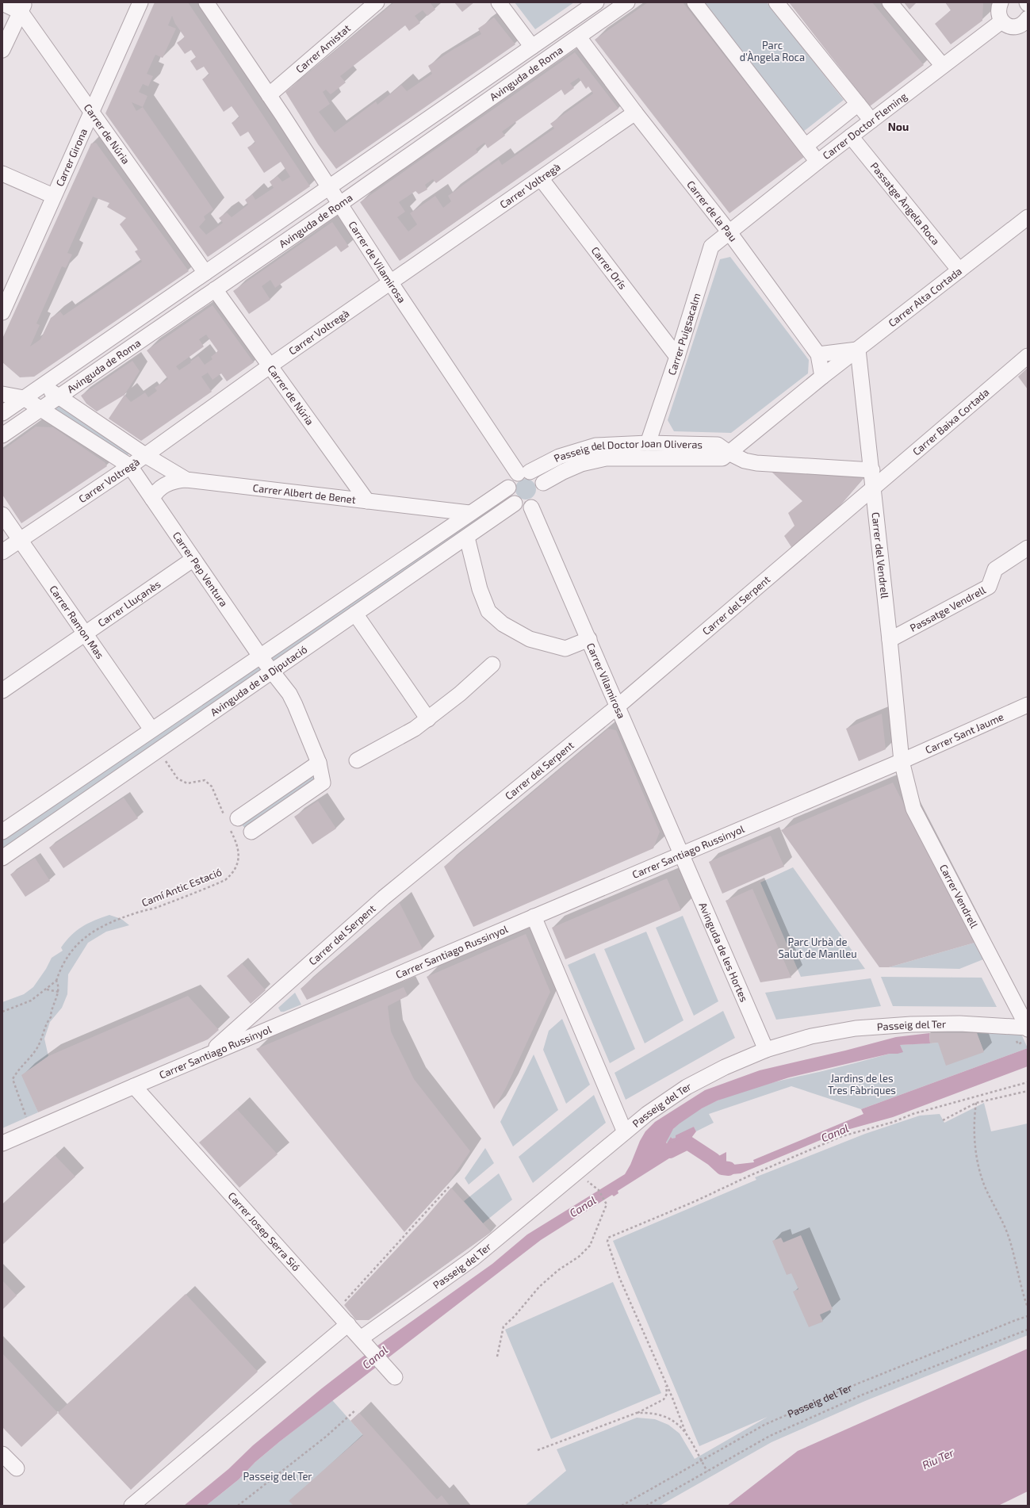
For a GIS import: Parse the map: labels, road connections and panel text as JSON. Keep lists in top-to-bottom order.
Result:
{
  "streets": {
    "street": [
      "Carrer Amistat",
      "Avinguda de Roma",
      "Carrer Doctor Fleming",
      "Carrer de Núria",
      "Carrer Girona",
      "Carrer Voltregà",
      "Passatge Àngela Roca",
      "Carrer de la Pau",
      "Carrer de Vilamirosa",
      "Carrer Orís",
      "Carrer Alta Cortada",
      "Carrer Puigsacalm",
      "Carrer Baixa Cortada",
      "Passeig del Doctor Joan Oliveras",
      "Carrer Albert de Benet",
      "Carrer del Vendrell",
      "Carrer Pep Ventura",
      "Carrer Lluçanès",
      "Carrer del Serpent",
      "Passatge Vendrell",
      "Carrer Ramon Mas",
      "Avinguda de la Diputació",
      "Carrer Vilamirosa",
      "Carrer Sant Jaume",
      "Carrer Santiago Russinyol",
      "Carrer Vendrell",
      "Avinguda de les Hortes",
      "Passeig del Ter",
      "Carrer Josep Serra Sió"
    ],
    "path": ["Camí Antic Estació"]
  },
  "crossings": [
    ["Carrer Amistat", "Carrer de Vilamirosa"],
    ["Avinguda de Roma", "Carrer de Núria"],
    ["Avinguda de Roma", "Carrer de la Pau"],
    ["Avinguda de Roma", "Carrer de Vilamirosa"],
    ["Avinguda de Roma", "Carrer Albert de Benet"],
    ["Carrer Doctor Fleming", "Passatge Àngela Roca"],
    ["Carrer Doctor Fleming", "Carrer de la Pau"],
    ["Carrer Doctor Fleming", "Carrer Puigsacalm"],
    ["Carrer de Núria", "Carrer Girona"],
    ["Carrer de Núria", "Carrer Voltregà"],
    ["Carrer de Núria", "Carrer Albert de Benet"],
    ["Carrer Voltregà", "Carrer de la Pau"],
    ["Carrer Voltregà", "Carrer de Vilamirosa"],
    ["Carrer Voltregà", "Carrer Orís"],
    ["Carrer Voltregà", "Carrer Albert de Benet"],
    ["Carrer Voltregà", "Carrer Pep Ventura"],
    ["Carrer Voltregà", "Carrer Ramon Mas"],
    ["Passatge Àngela Roca", "Carrer Alta Cortada"],
    ["Carrer de la Pau", "Carrer Puigsacalm"],
    ["Carrer de Vilamirosa", "Passeig del Doctor Joan Oliveras"],
    ["Carrer de Vilamirosa", "Avinguda de la Diputació"],
    ["Carrer de Vilamirosa", "Carrer Vilamirosa"],
    ["Carrer Orís", "Carrer Puigsacalm"],
    ["Carrer Alta Cortada", "Passeig del Doctor Joan Oliveras"],
    ["Carrer Alta Cortada", "Carrer del Vendrell"],
    ["Carrer Puigsacalm", "Passeig del Doctor Joan Oliveras"],
    ["Carrer Baixa Cortada", "Carrer del Vendrell"],
    ["Carrer Baixa Cortada", "Carrer del Serpent"],
    ["Passeig del Doctor Joan Oliveras", "Carrer del Vendrell"],
    ["Passeig del Doctor Joan Oliveras", "Avinguda de la Diputació"],
    ["Passeig del Doctor Joan Oliveras", "Carrer Vilamirosa"],
    ["Carrer Albert de Benet", "Avinguda de la Diputació"],
    ["Carrer del Vendrell", "Carrer del Serpent"],
    ["Carrer del Vendrell", "Passatge Vendrell"],
    ["Carrer del Vendrell", "Carrer Sant Jaume"],
    ["Carrer del Vendrell", "Carrer Santiago Russinyol"],
    ["Carrer del Vendrell", "Carrer Vendrell"],
    ["Carrer Pep Ventura", "Carrer Lluçanès"],
    ["Carrer Pep Ventura", "Avinguda de la Diputació"],
    ["Carrer Lluçanès", "Carrer Ramon Mas"],
    ["Carrer del Serpent", "Carrer Vilamirosa"],
    ["Carrer del Serpent", "Carrer Santiago Russinyol"],
    ["Carrer Ramon Mas", "Avinguda de la Diputació"],
    ["Avinguda de la Diputació", "Carrer Vilamirosa"],
    ["Avinguda de la Diputació", "Camí Antic Estació"],
    ["Carrer Vilamirosa", "Carrer Santiago Russinyol"],
    ["Carrer Vilamirosa", "Avinguda de les Hortes"],
    ["Carrer Sant Jaume", "Carrer Santiago Russinyol"],
    ["Carrer Sant Jaume", "Carrer Vendrell"],
    ["Carrer Santiago Russinyol", "Carrer Vendrell"],
    ["Carrer Santiago Russinyol", "Avinguda de les Hortes"],
    ["Carrer Santiago Russinyol", "Carrer Josep Serra Sió"],
    ["Carrer Vendrell", "Passeig del Ter"],
    ["Avinguda de les Hortes", "Passeig del Ter"],
    ["Passeig del Ter", "Carrer Josep Serra Sió"]
  ],
  "districts": ["Nou"],
  "water": ["Canal", "Riu Ter"],
  "parks": [
    "Parc d'Àngela Roca",
    "Parc Urbà de Salut de Manlleu",
    "Jardins de les Tres Fàbriques",
    "Passeig del Ter"
  ]
}
